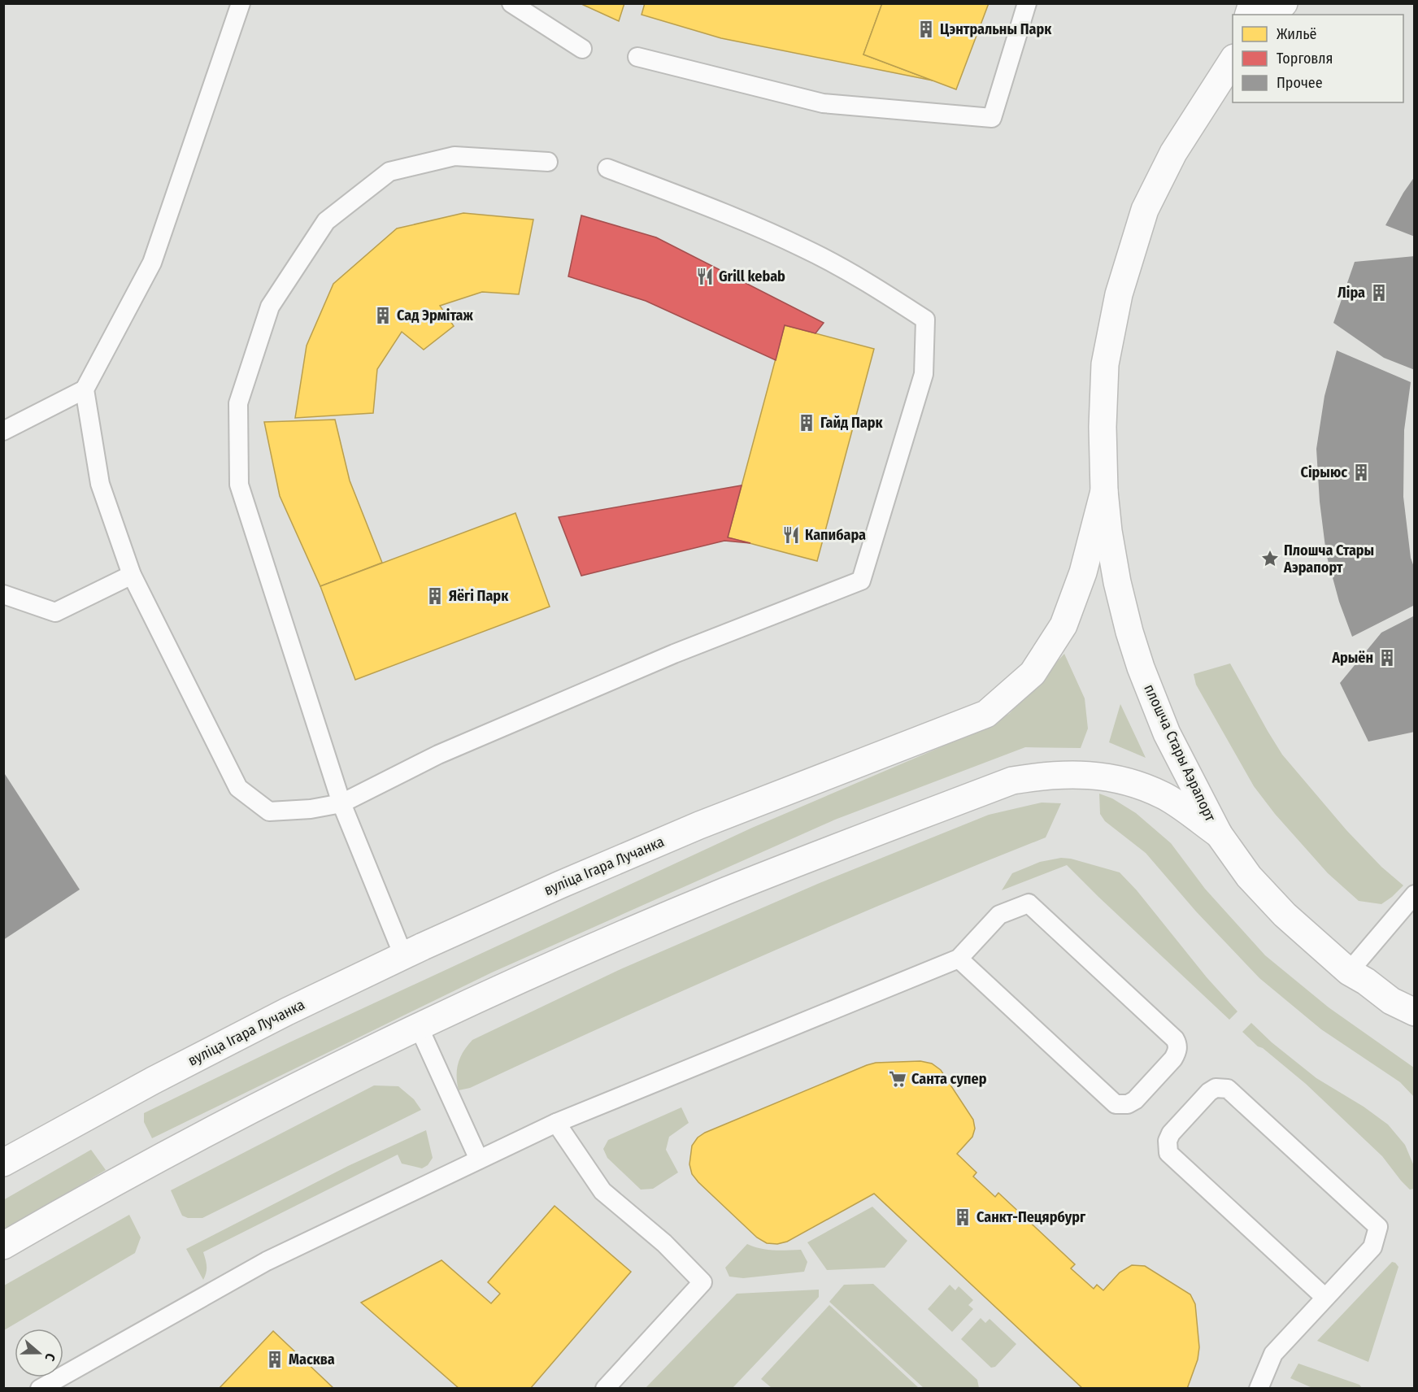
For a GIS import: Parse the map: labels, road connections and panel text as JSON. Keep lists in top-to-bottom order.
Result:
{
  "streets": {
    "street": ["плошча Стары Аэрапорт", "вуліца Ігара Лучанка"]
  },
  "crossings": [
    ["плошча Стары Аэрапорт", "вуліца Ігара Лучанка"]
  ],
  "places": {
    "building": [
      "Цэнтральны Парк",
      "Ліра",
      "Сад Эрмітаж",
      "Гайд Парк",
      "Сірыюс",
      "Яёгі Парк",
      "Арыён",
      "Санкт-Пецярбург",
      "Масква"
    ],
    "restaurant": ["Grill kebab", "Капибара"],
    "place": ["Плошча Стары Аэрапорт"],
    "supermarket": ["Санта супер"]
  },
  "legend": ["Жильё", "Торговля", "Прочее"],
  "north": "right"
}
